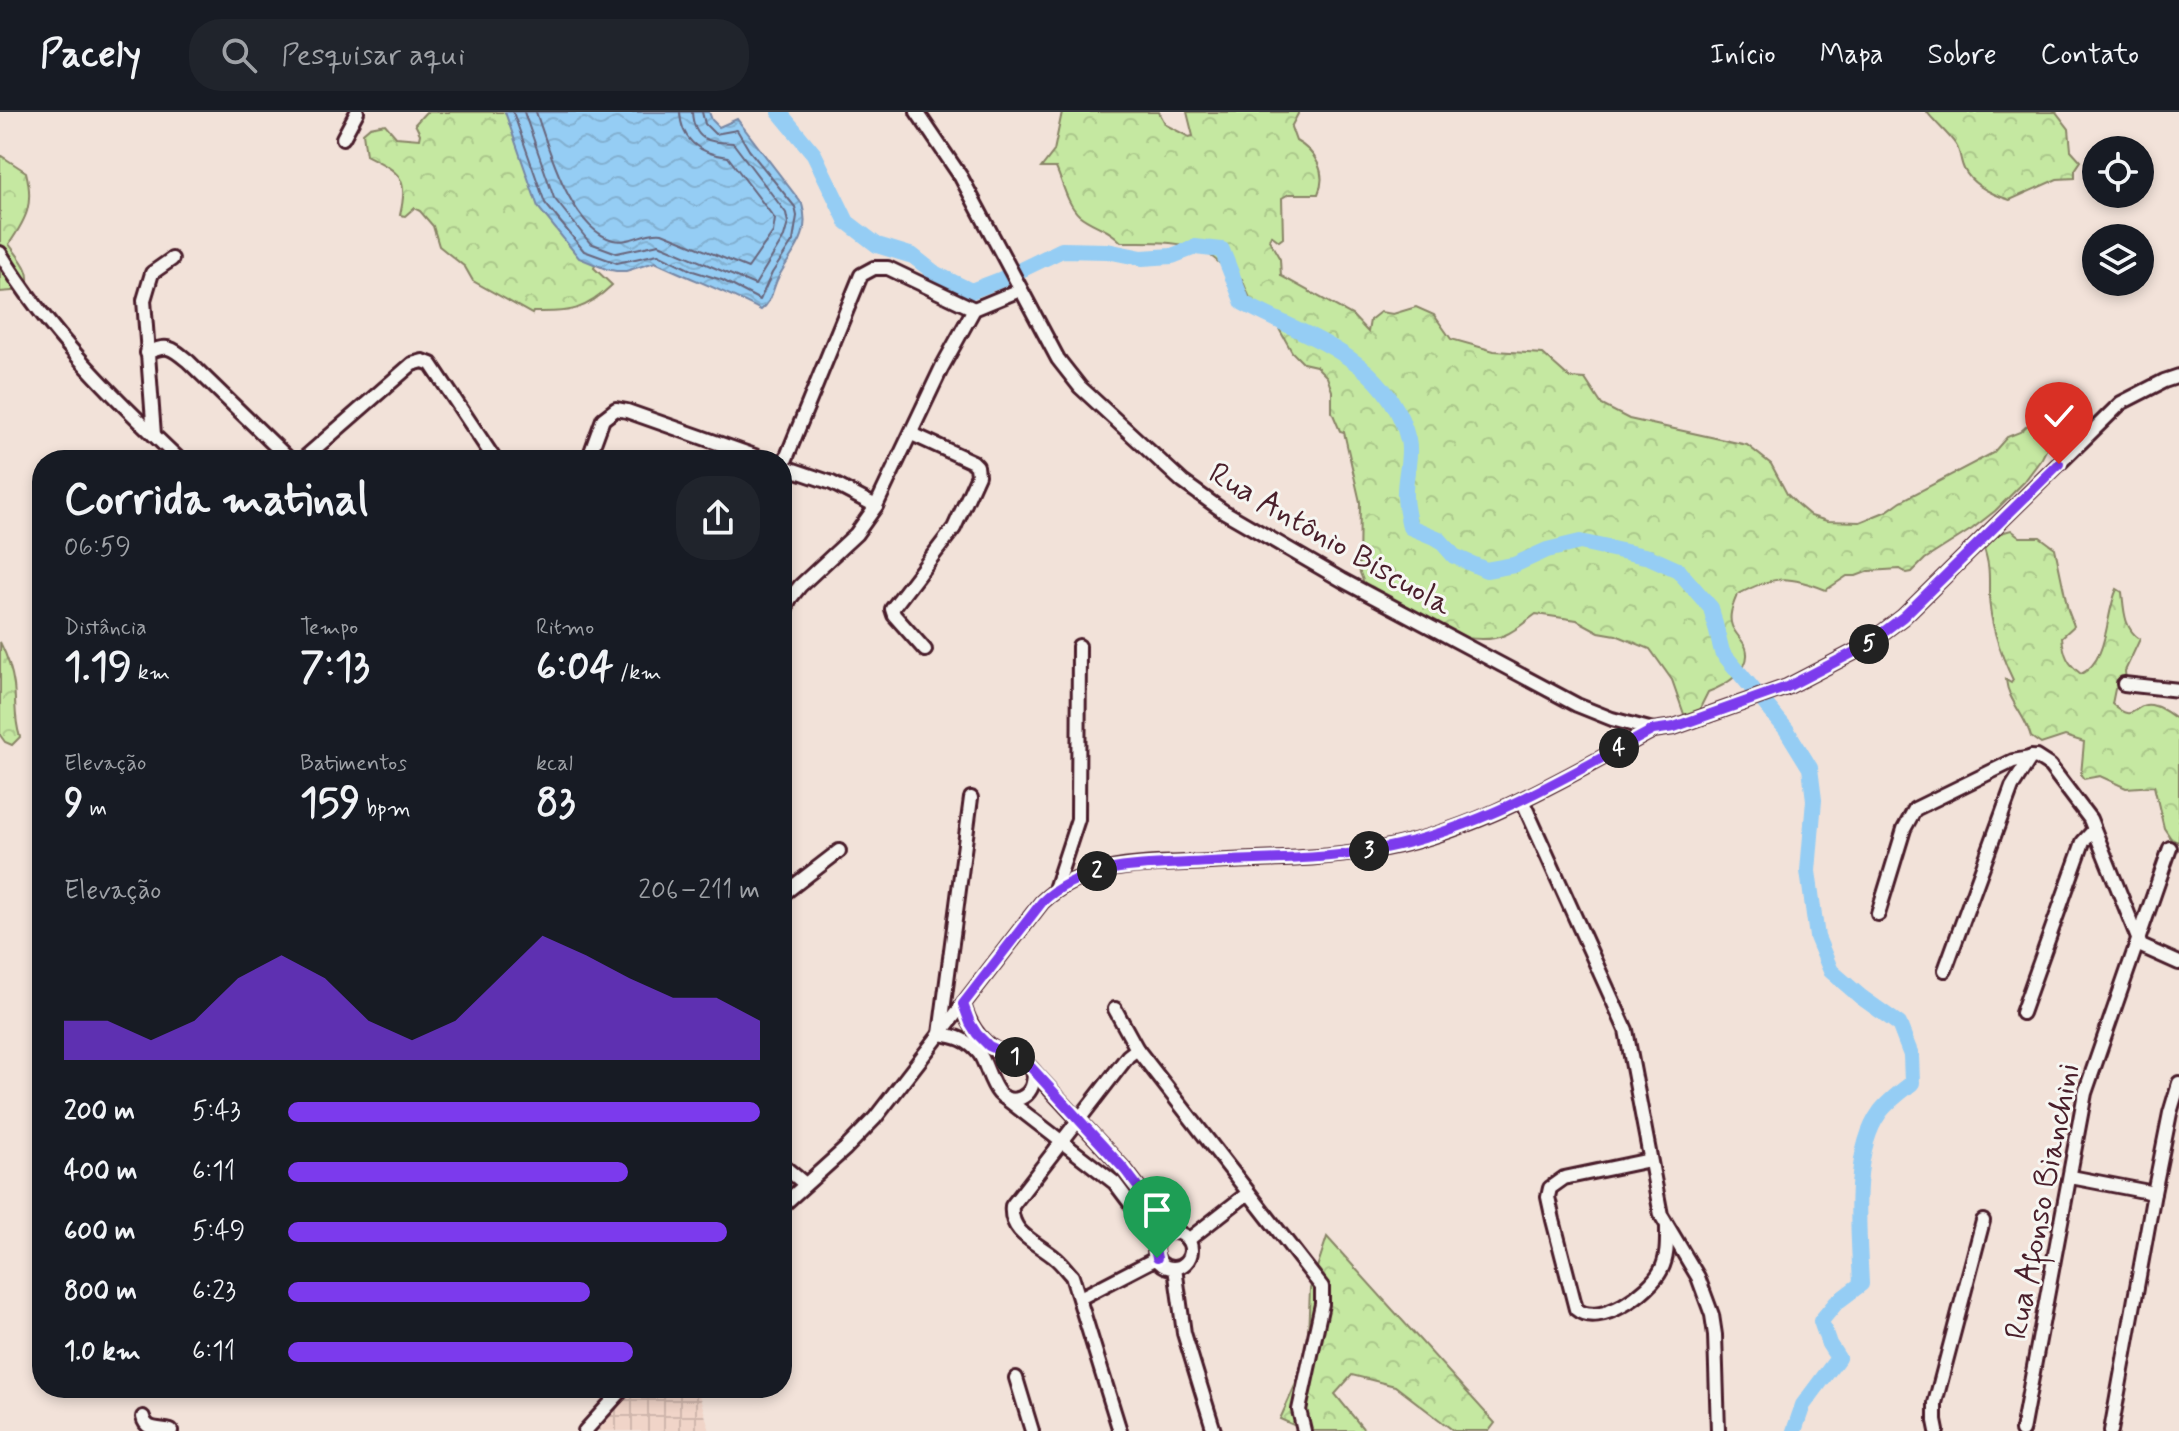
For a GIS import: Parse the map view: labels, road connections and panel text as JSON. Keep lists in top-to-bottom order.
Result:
{
  "streets": {
    "street": ["Rua Antônio Biscuola", "Rua Afonso Bianchini"]
  },
  "page": {
    "header": "Pacely",
    "search": "Pesquisar aqui",
    "nav": [
      "Início",
      "Mapa",
      "Sobre",
      "Contato"
    ],
    "heading": ["Corrida matinal", "06:59"],
    "stats": [
      ["Distância", "1.19 km"],
      ["Tempo", "7:13"],
      ["Ritmo", "6:04 /km"],
      ["Elevação", "9 m"],
      ["Batimentos", "159 bpm"],
      ["kcal", "83"]
    ],
    "pins": [
      "5",
      "4",
      "3",
      "2",
      "1"
    ],
    "chart": ["Elevação", "206–211 m"],
    "list": [
      {
        "name": "200 m",
        "note": "5:43"
      },
      {
        "name": "400 m",
        "note": "6:11"
      },
      {
        "name": "600 m",
        "note": "5:49"
      },
      {
        "name": "800 m",
        "note": "6:23"
      },
      {
        "name": "1.0 km",
        "note": "6:11"
      }
    ]
  }
}
